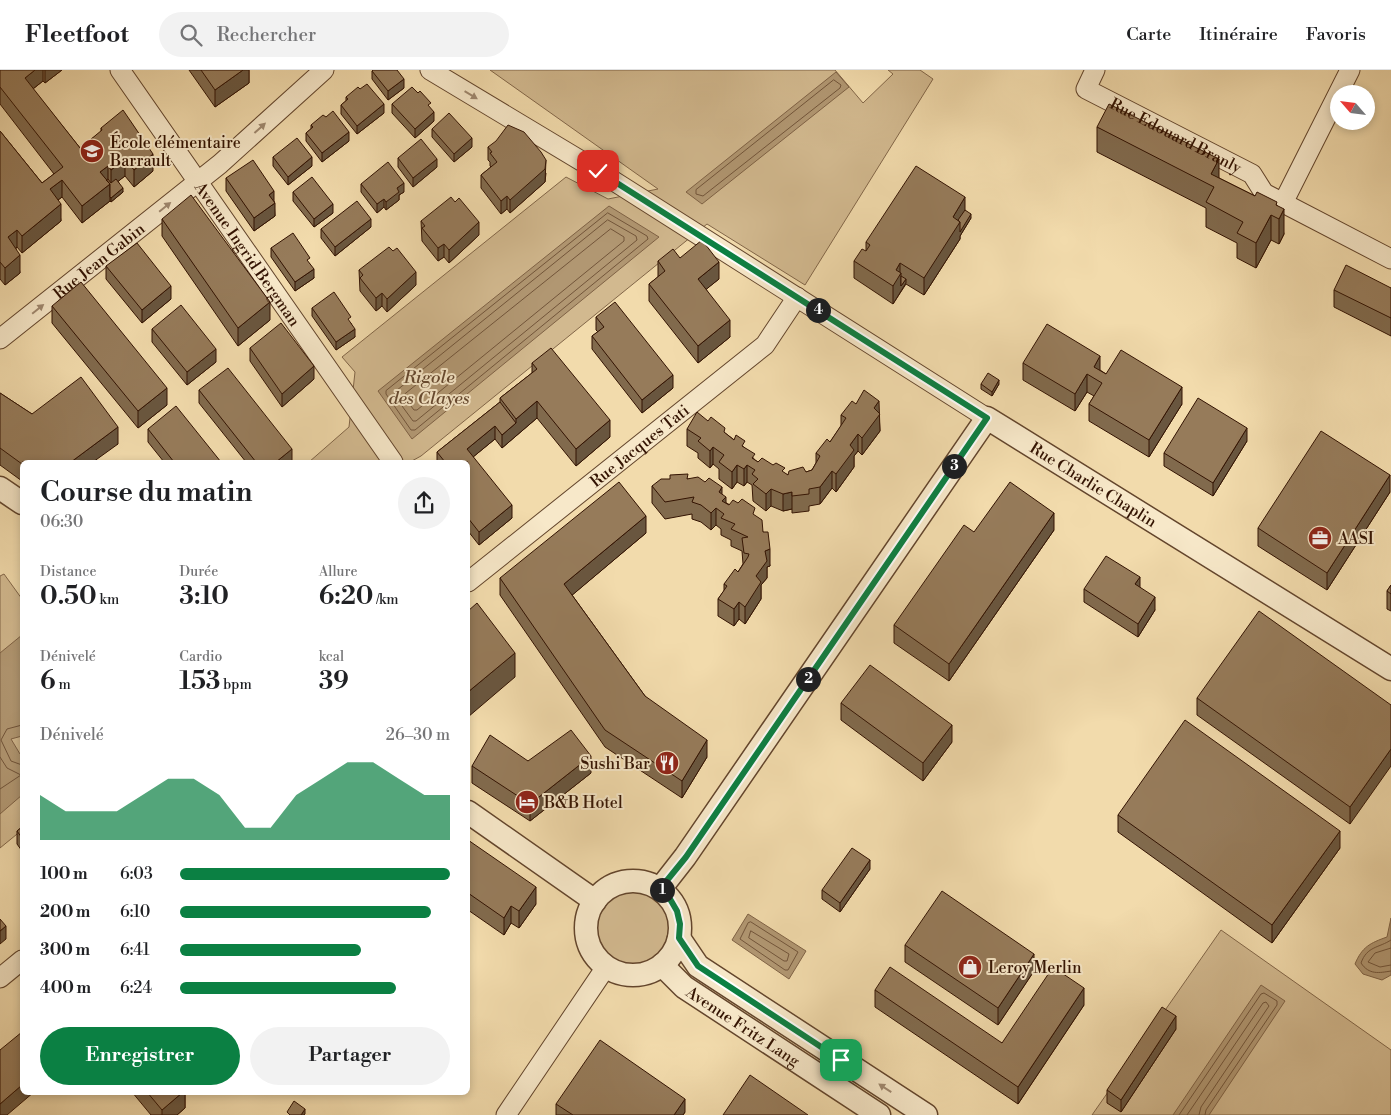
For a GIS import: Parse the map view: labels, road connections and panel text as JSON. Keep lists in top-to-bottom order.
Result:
{
  "streets": {
    "street": [
      "Rue Edouard Branly",
      "Avenue Ingrid Bergman",
      "Rue Jean Gabin",
      "Rue Jacques Tati",
      "Rue Charlie Chaplin",
      "Avenue Fritz Lang"
    ]
  },
  "crossings": [
    ["Avenue Ingrid Bergman", "Rue Jean Gabin"],
    ["Rue Jacques Tati", "Rue Charlie Chaplin"]
  ],
  "one_way": ["Rue Jean Gabin", "Rue Charlie Chaplin"],
  "water": ["Rigole des Clayes"],
  "places": {
    "school or university": ["École élémentaire Barrault"],
    "office": ["AASI"],
    "restaurant": ["Sushi Bar"],
    "hotel": ["B&B Hotel"],
    "shop": ["Leroy Merlin"]
  },
  "north": "top left",
  "page": {
    "header": "Fleetfoot",
    "search": "Rechercher",
    "nav": ["Carte", "Itinéraire", "Favoris"],
    "pins": [
      "4",
      "3",
      "2",
      "1"
    ],
    "heading": ["Course du matin", "06:30"],
    "stats": [
      ["Distance", "0.50 km"],
      ["Durée", "3:10"],
      ["Allure", "6:20 /km"],
      ["Dénivelé", "6 m"],
      ["Cardio", "153 bpm"],
      ["kcal", "39"]
    ],
    "chart": ["Dénivelé", "26–30 m"],
    "list": [
      {
        "name": "100 m",
        "note": "6:03"
      },
      {
        "name": "200 m",
        "note": "6:10"
      },
      {
        "name": "300 m",
        "note": "6:41"
      },
      {
        "name": "400 m",
        "note": "6:24"
      }
    ],
    "buttons": ["Enregistrer", "Partager"]
  }
}
